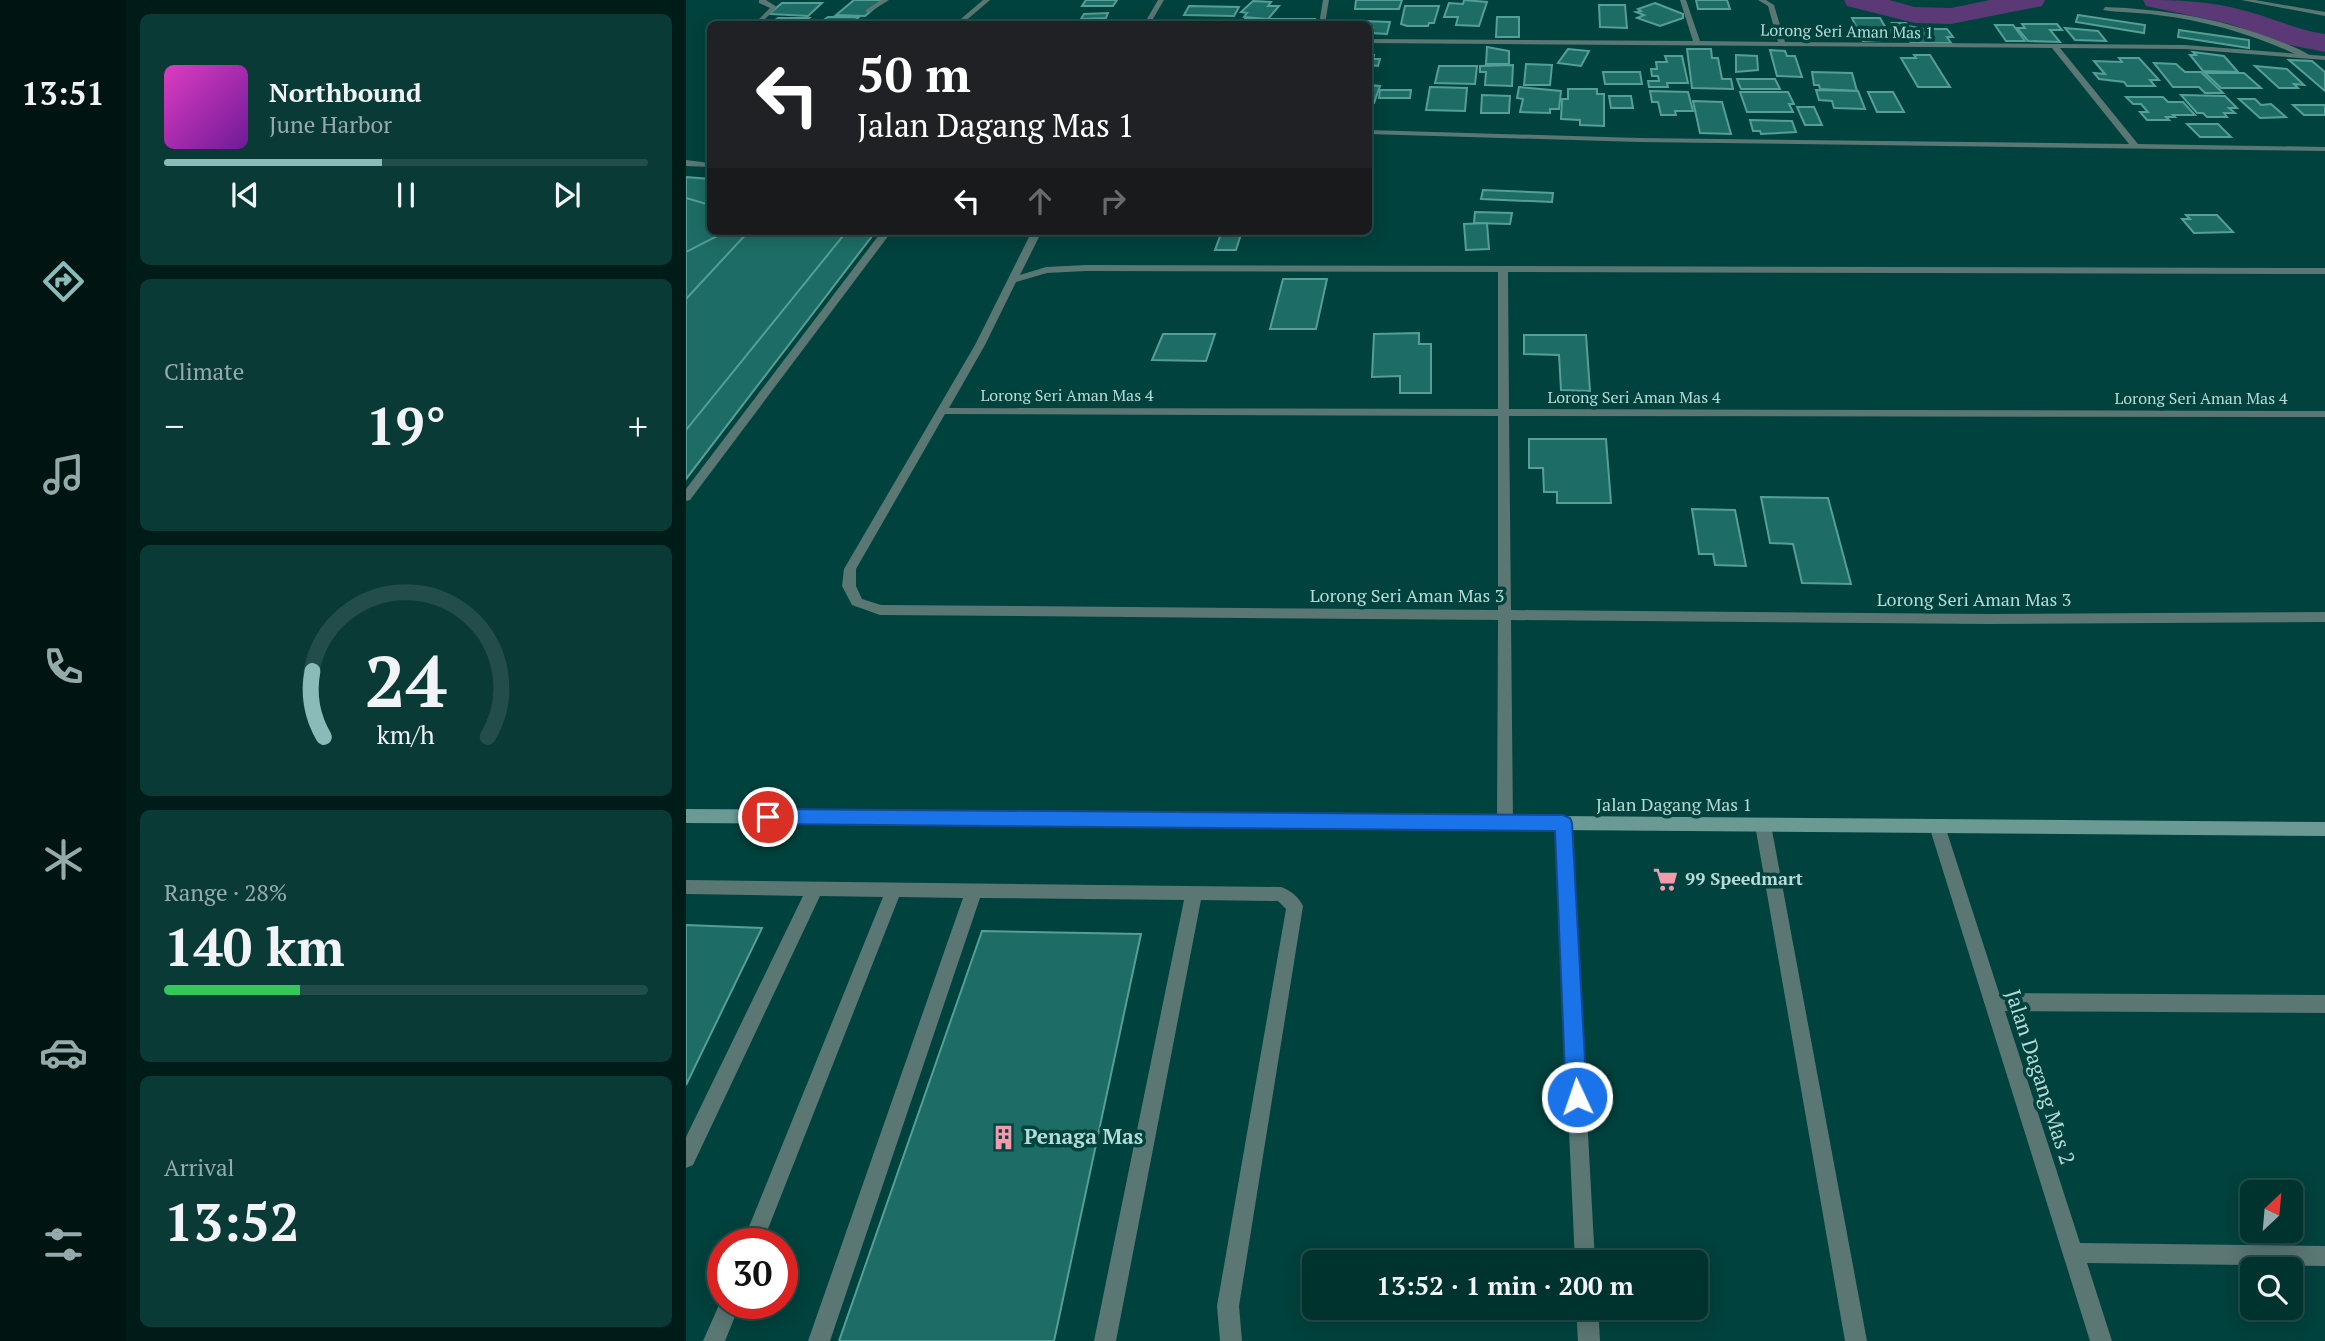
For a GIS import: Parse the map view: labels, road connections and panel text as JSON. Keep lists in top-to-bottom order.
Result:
{
  "streets": {
    "street": [
      "Lorong Seri Aman Mas 1",
      "Lorong Seri Aman Mas 4",
      "Lorong Seri Aman Mas 3",
      "Jalan Dagang Mas 1",
      "Jalan Dagang Mas 2"
    ]
  },
  "crossings": [
    ["Lorong Seri Aman Mas 4", "Lorong Seri Aman Mas 3"],
    ["Jalan Dagang Mas 1", "Jalan Dagang Mas 2"]
  ],
  "places": {
    "supermarket": ["99 Speedmart"],
    "building": ["Penaga Mas"]
  },
  "north": "top right",
  "page": {
    "tabs": "13:51",
    "turn": ["50 m", "Jalan Dagang Mas 1"],
    "song": ["Northbound", "June Harbor"],
    "tile": [
      "Climate",
      ["Range · 28%", "140 km"],
      ["Arrival", "13:52"]
    ],
    "heat": ["−", "19°", "+"],
    "limit": "30",
    "trip": "13:52 · 1 min · 200 m",
    "gauge": ["24", "km/h"]
  }
}
